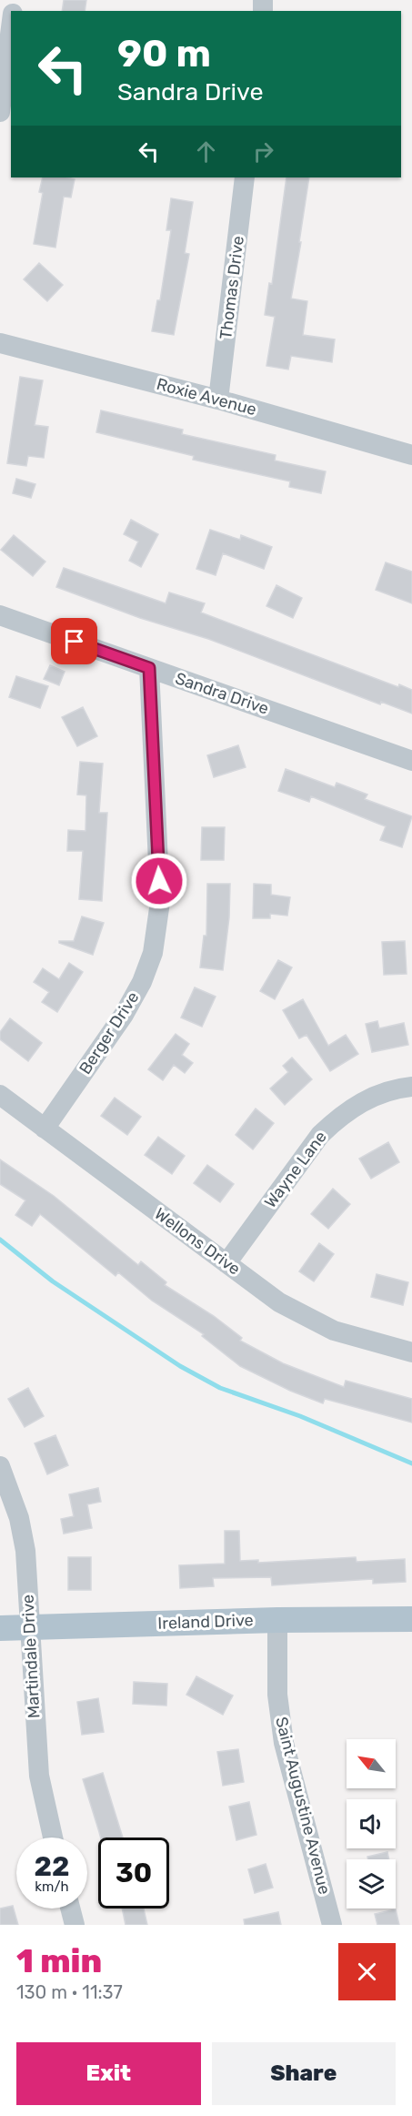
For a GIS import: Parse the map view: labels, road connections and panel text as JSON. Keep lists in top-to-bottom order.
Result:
{
  "streets": {
    "main road": ["Ireland Drive"],
    "street": [
      "Thomas Drive",
      "Roxie Avenue",
      "Sandra Drive",
      "Berger Drive",
      "Wayne Lane",
      "Wellons Drive",
      "Martindale Drive",
      "Saint Augustine Avenue"
    ]
  },
  "crossings": [
    ["Thomas Drive", "Roxie Avenue"],
    ["Sandra Drive", "Berger Drive"],
    ["Berger Drive", "Wellons Drive"],
    ["Wayne Lane", "Wellons Drive"],
    ["Ireland Drive", "Martindale Drive"],
    ["Ireland Drive", "Saint Augustine Avenue"]
  ],
  "north": "top left",
  "page": {
    "turn": ["90 m", "Sandra Drive"],
    "speed": "22 km/h",
    "limit": "30",
    "heading": ["1 min", "130 m · 11:37"],
    "buttons": ["Exit", "Share"]
  }
}
